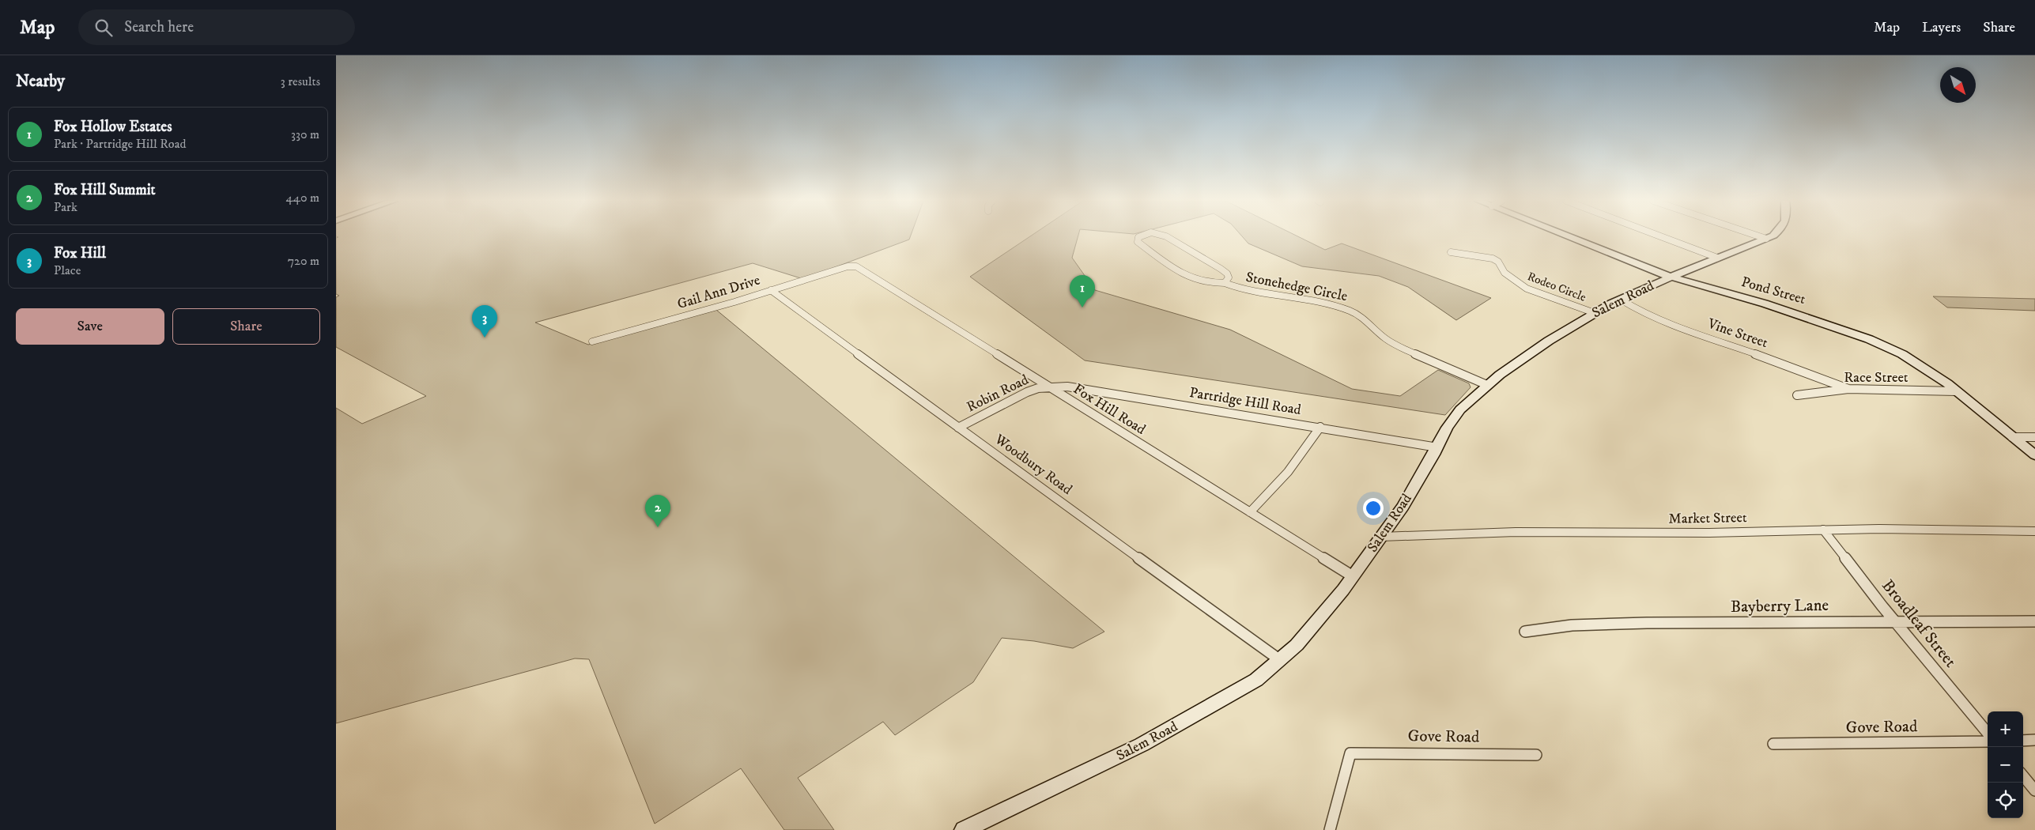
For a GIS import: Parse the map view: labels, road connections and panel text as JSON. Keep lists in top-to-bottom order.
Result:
{
  "streets": {
    "main road": ["Pond Street", "Salem Road"],
    "street": [
      "Stonehedge Circle",
      "Rodeo Circle",
      "Gail Ann Drive",
      "Vine Street",
      "Race Street",
      "Robin Road",
      "Partridge Hill Road",
      "Fox Hill Road",
      "Woodbury Road",
      "Market Street",
      "Bayberry Lane",
      "Broadleaf Street",
      "Gove Road"
    ]
  },
  "crossings": [
    ["Stonehedge Circle", "Salem Road"],
    ["Rodeo Circle", "Salem Road"],
    ["Pond Street", "Salem Road"],
    ["Pond Street", "Race Street"],
    ["Gail Ann Drive", "Fox Hill Road"],
    ["Gail Ann Drive", "Woodbury Road"],
    ["Salem Road", "Vine Street"],
    ["Salem Road", "Partridge Hill Road"],
    ["Salem Road", "Fox Hill Road"],
    ["Salem Road", "Woodbury Road"],
    ["Salem Road", "Market Street"],
    ["Vine Street", "Race Street"],
    ["Robin Road", "Partridge Hill Road"],
    ["Robin Road", "Fox Hill Road"],
    ["Robin Road", "Woodbury Road"],
    ["Partridge Hill Road", "Fox Hill Road"],
    ["Market Street", "Broadleaf Street"],
    ["Bayberry Lane", "Broadleaf Street"]
  ],
  "north": "bottom right",
  "page": {
    "header": "Map",
    "search": "Search here",
    "nav": ["Map", "Layers", "Share"],
    "heading": ["Nearby", "3 results"],
    "list": [
      {
        "mark": "1",
        "name": "Fox Hollow Estates",
        "note": "Park · Partridge Hill Road",
        "value": "330 m"
      },
      {
        "mark": "2",
        "name": "Fox Hill Summit",
        "note": "Park",
        "value": "440 m"
      },
      {
        "mark": "3",
        "name": "Fox Hill",
        "note": "Place",
        "value": "720 m"
      }
    ],
    "pins": ["1", "3", "2"],
    "buttons": ["Save", "Share"],
    "map_buttons": ["+", "−"]
  }
}
